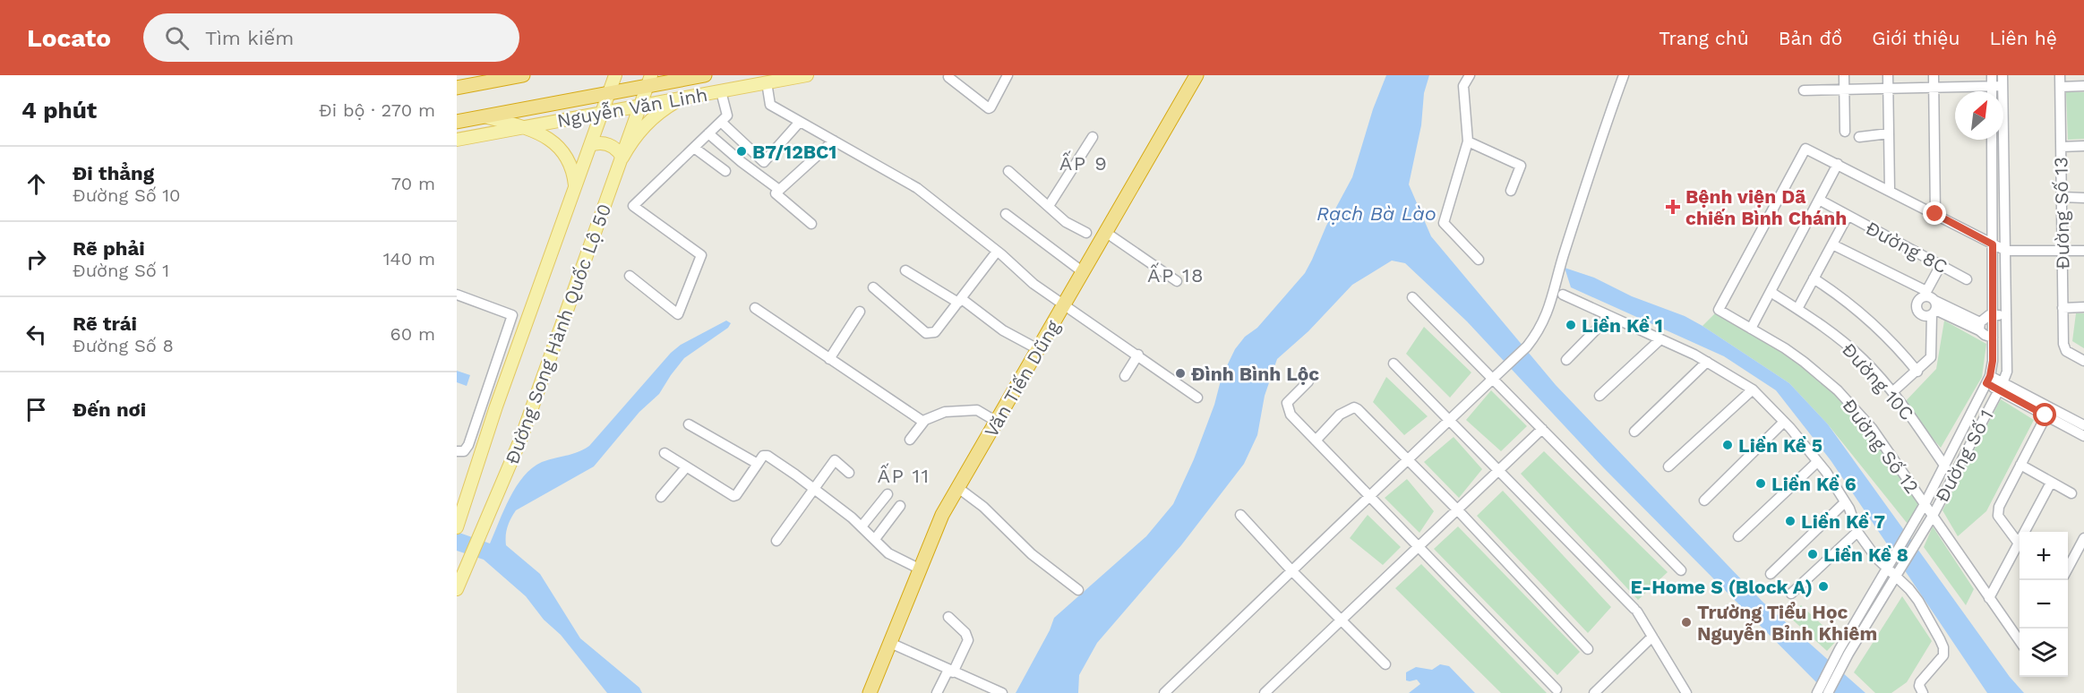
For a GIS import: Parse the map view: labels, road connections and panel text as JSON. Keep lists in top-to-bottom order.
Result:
{
  "streets": {
    "highway": ["Nguyễn Văn Linh", "Văn Tiến Dũng"],
    "main road": ["Đường Song Hành Quốc Lộ 50"],
    "street": [
      "Đường Số 13",
      "Đường 8C",
      "Đường 10C",
      "Đường Số 12",
      "Đường Số 1"
    ]
  },
  "crossings": [
    ["Nguyễn Văn Linh", "Đường Song Hành Quốc Lộ 50"],
    ["Đường 10C", "Đường Số 1"],
    ["Đường Số 12", "Đường Số 1"]
  ],
  "districts": ["ẤP 9", "ẤP 18", "ẤP 11"],
  "water": ["Rạch Bà Lào"],
  "places": {
    "other": [
      "B7/12BC1",
      "Liền Kề 1",
      "Đình Bình Lộc",
      "Liền Kề 5",
      "Liền Kề 6",
      "Liền Kề 7",
      "Liền Kề 8",
      "E-Home S (Block A)",
      "Trường Tiểu Học Nguyễn Bỉnh Khiêm"
    ],
    "health": ["Bệnh viện Dã chiến Bình Chánh"]
  },
  "north": "top right",
  "page": {
    "header": "Locato",
    "search": "Tìm kiếm",
    "nav": [
      "Trang chủ",
      "Bản đồ",
      "Giới thiệu",
      "Liên hệ"
    ],
    "heading": ["4 phút", "Đi bộ · 270 m"],
    "list": [
      ["Đi thẳng", "Đường Số 10", "70 m"],
      ["Rẽ phải", "Đường Số 1", "140 m"],
      ["Rẽ trái", "Đường Số 8", "60 m"],
      "Đến nơi"
    ],
    "map_buttons": ["+", "−"]
  }
}
